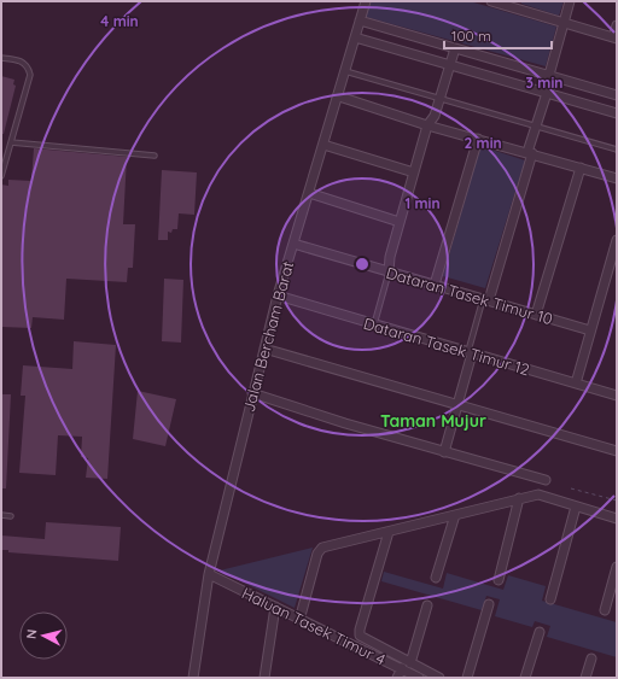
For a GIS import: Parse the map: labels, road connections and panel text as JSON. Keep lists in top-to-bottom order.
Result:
{
  "streets": {
    "street": [
      "Dataran Tasek Timur 10",
      "Jalan Bercham Barat",
      "Dataran Tasek Timur 12",
      "Haluan Tasek Timur 4"
    ]
  },
  "crossings": [
    ["Dataran Tasek Timur 10", "Jalan Bercham Barat"],
    ["Jalan Bercham Barat", "Dataran Tasek Timur 12"],
    ["Jalan Bercham Barat", "Haluan Tasek Timur 4"]
  ],
  "districts": ["Taman Mujur"],
  "scale_bar": "100 m",
  "north": "left",
  "rings": [
    "4 min",
    "3 min",
    "2 min",
    "1 min"
  ]
}
